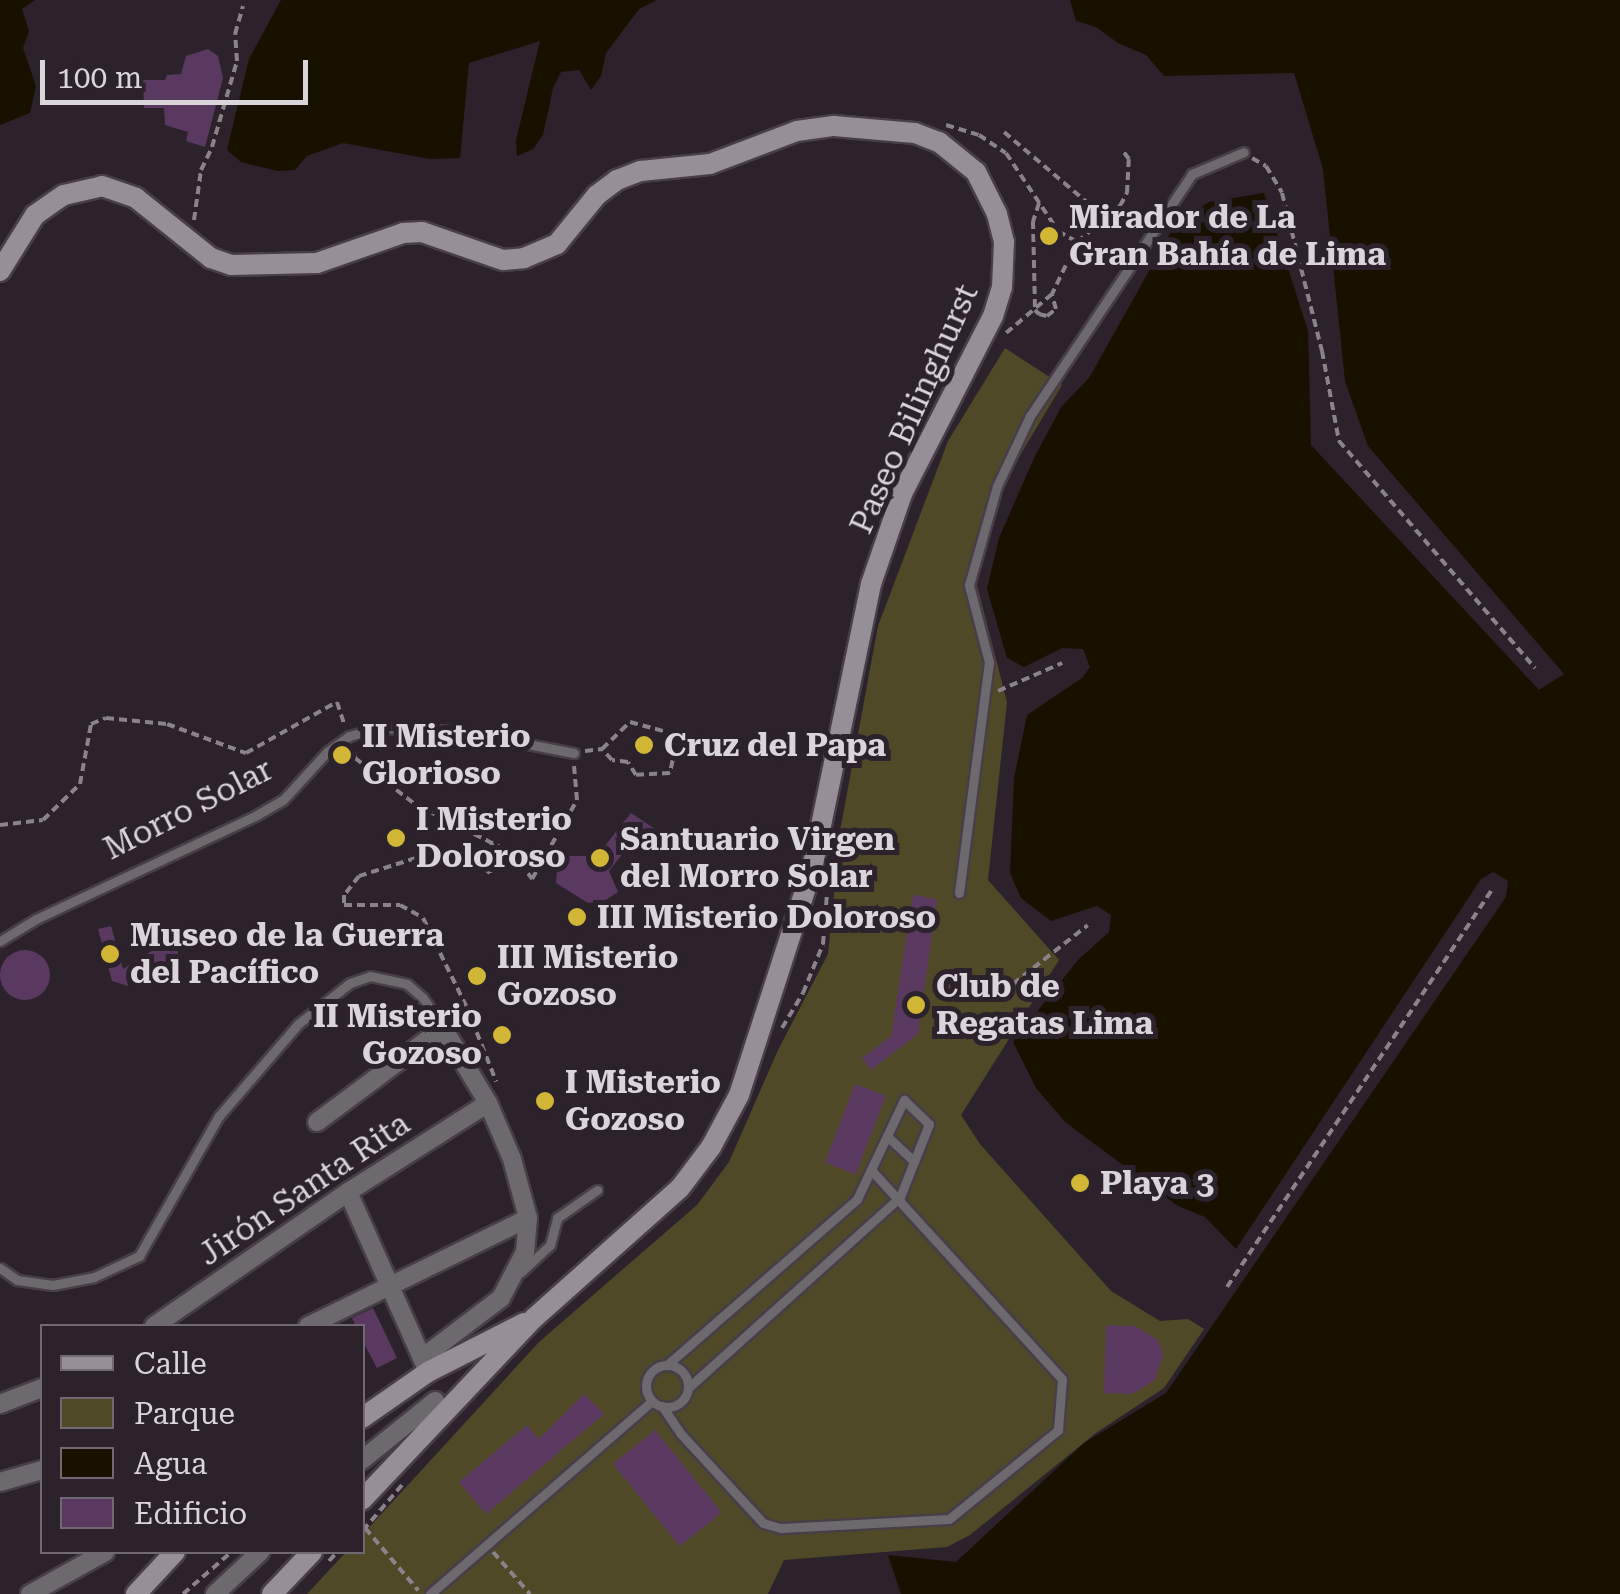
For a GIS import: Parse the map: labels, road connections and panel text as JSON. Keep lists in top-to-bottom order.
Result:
{
  "streets": {
    "main road": ["Paseo Bilinghurst"],
    "street": ["Jirón Santa Rita"],
    "lane": ["Morro Solar"]
  },
  "places": [
    "Mirador de La Gran Bahía de Lima",
    "Cruz del Papa",
    "II Misterio Glorioso",
    "I Misterio Doloroso",
    "Santuario Virgen del Morro Solar",
    "III Misterio Doloroso",
    "Museo de la Guerra del Pacífico",
    "III Misterio Gozoso",
    "Club de Regatas Lima",
    "II Misterio Gozoso",
    "I Misterio Gozoso",
    "Playa 3"
  ],
  "legend": [
    "Calle",
    "Parque",
    "Agua",
    "Edificio"
  ],
  "scale_bar": "100 m"
}
